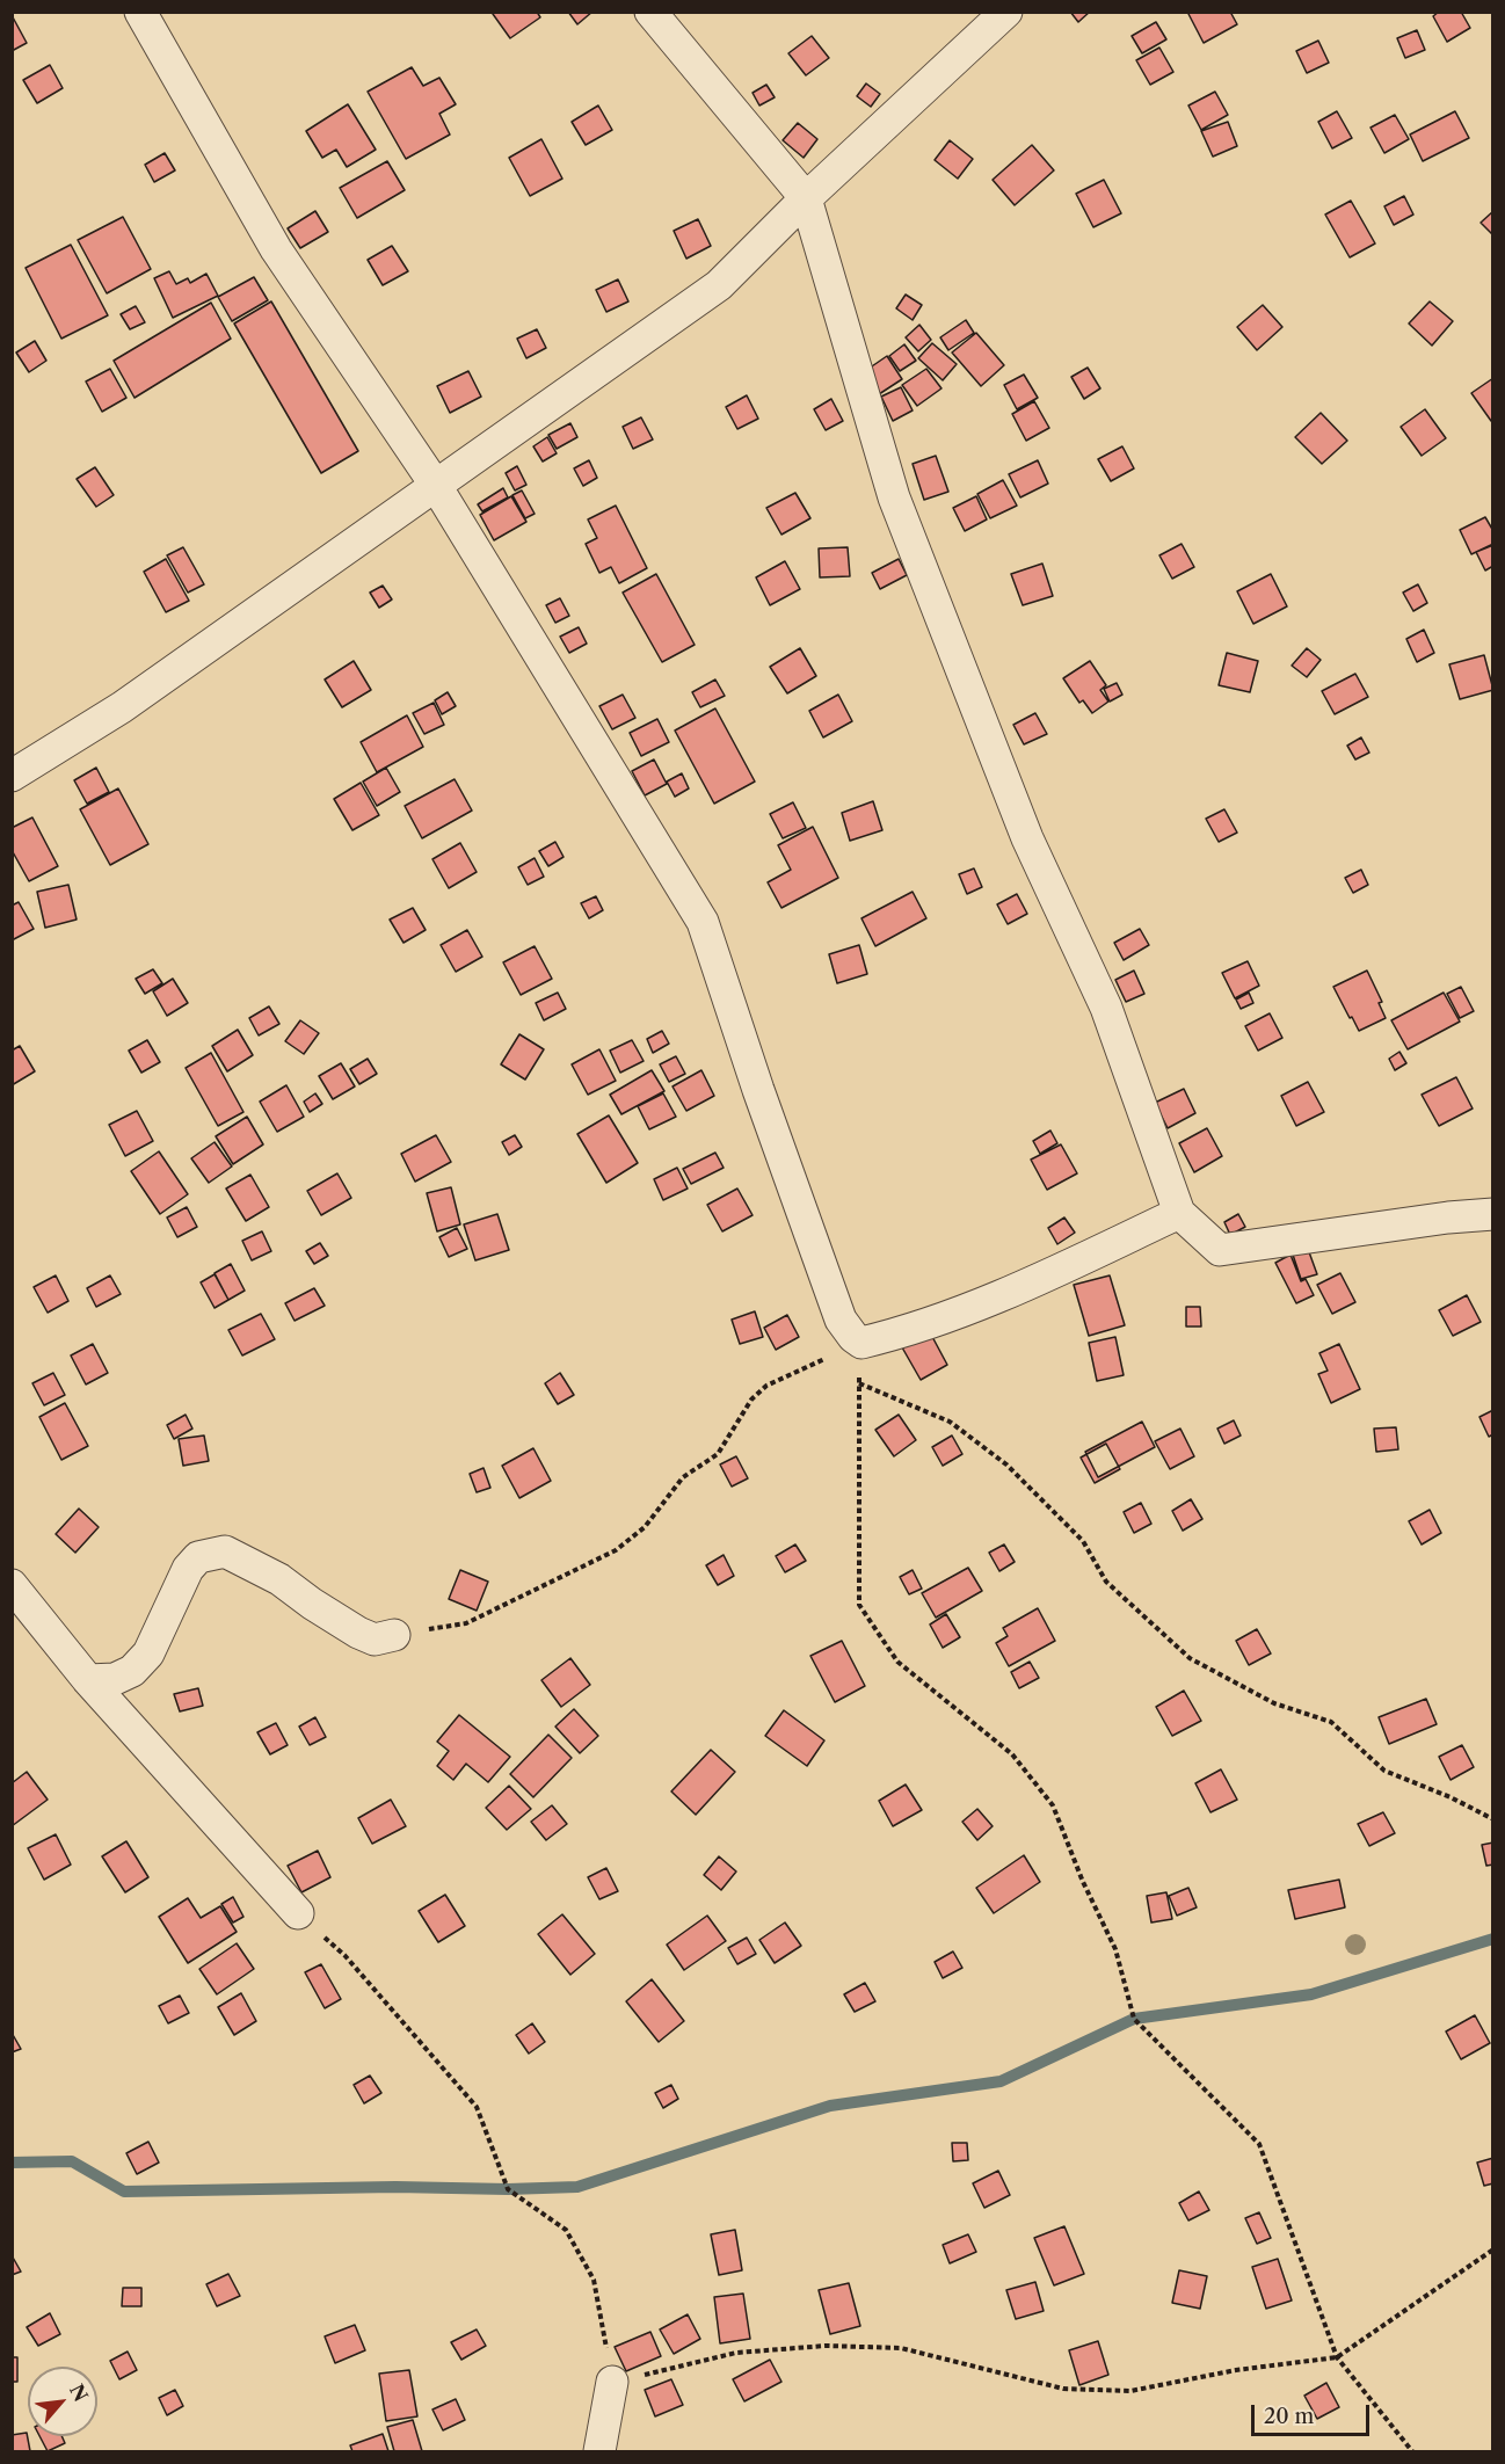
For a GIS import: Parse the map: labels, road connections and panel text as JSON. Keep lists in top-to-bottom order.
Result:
{
  "scale_bar": "20 m",
  "north": "top right"
}
